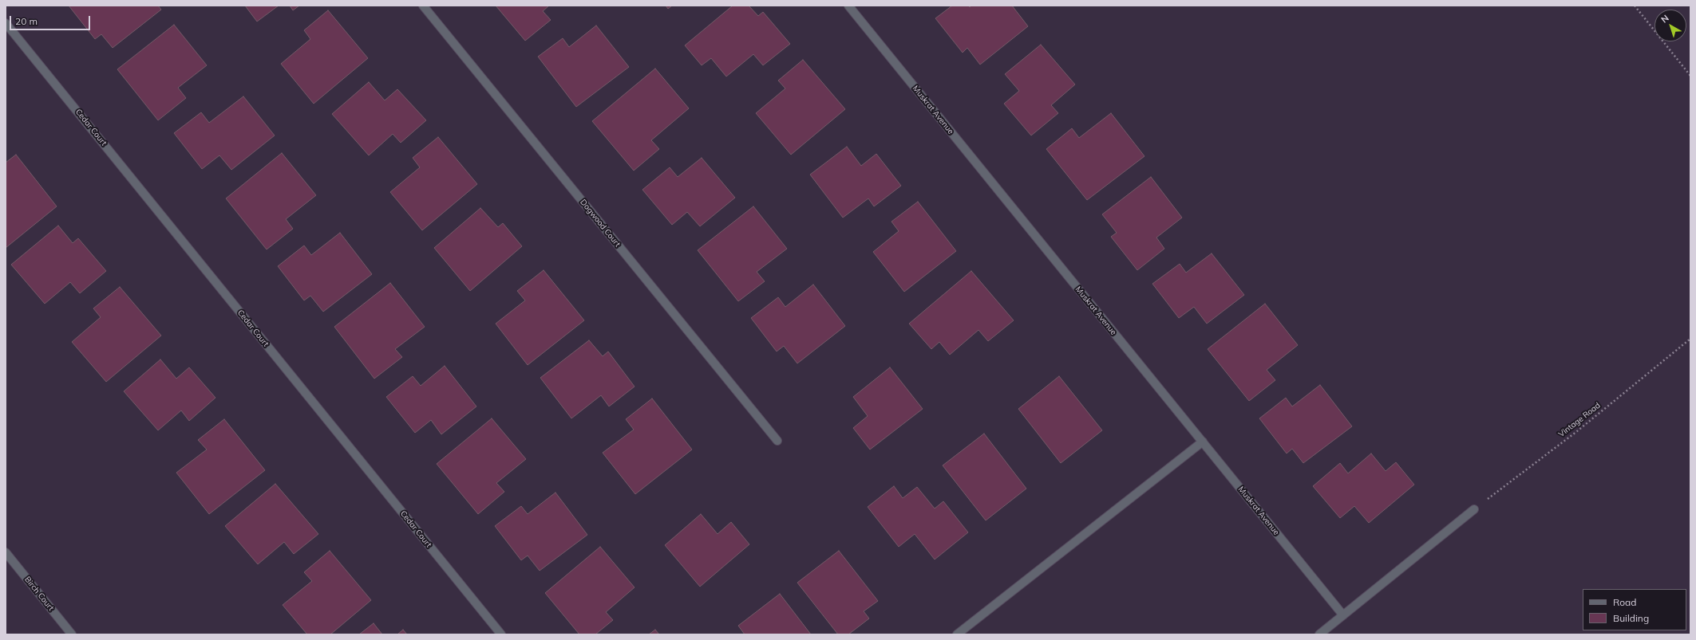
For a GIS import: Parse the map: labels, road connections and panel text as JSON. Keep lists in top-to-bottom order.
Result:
{
  "streets": {
    "street": [
      "Muskrat Avenue",
      "Cedar Court",
      "Dogwood Court",
      "Birch Court"
    ],
    "path": ["Vintage Road"]
  },
  "legend": ["Road", "Building"],
  "scale_bar": "20 m",
  "north": "top left"
}
